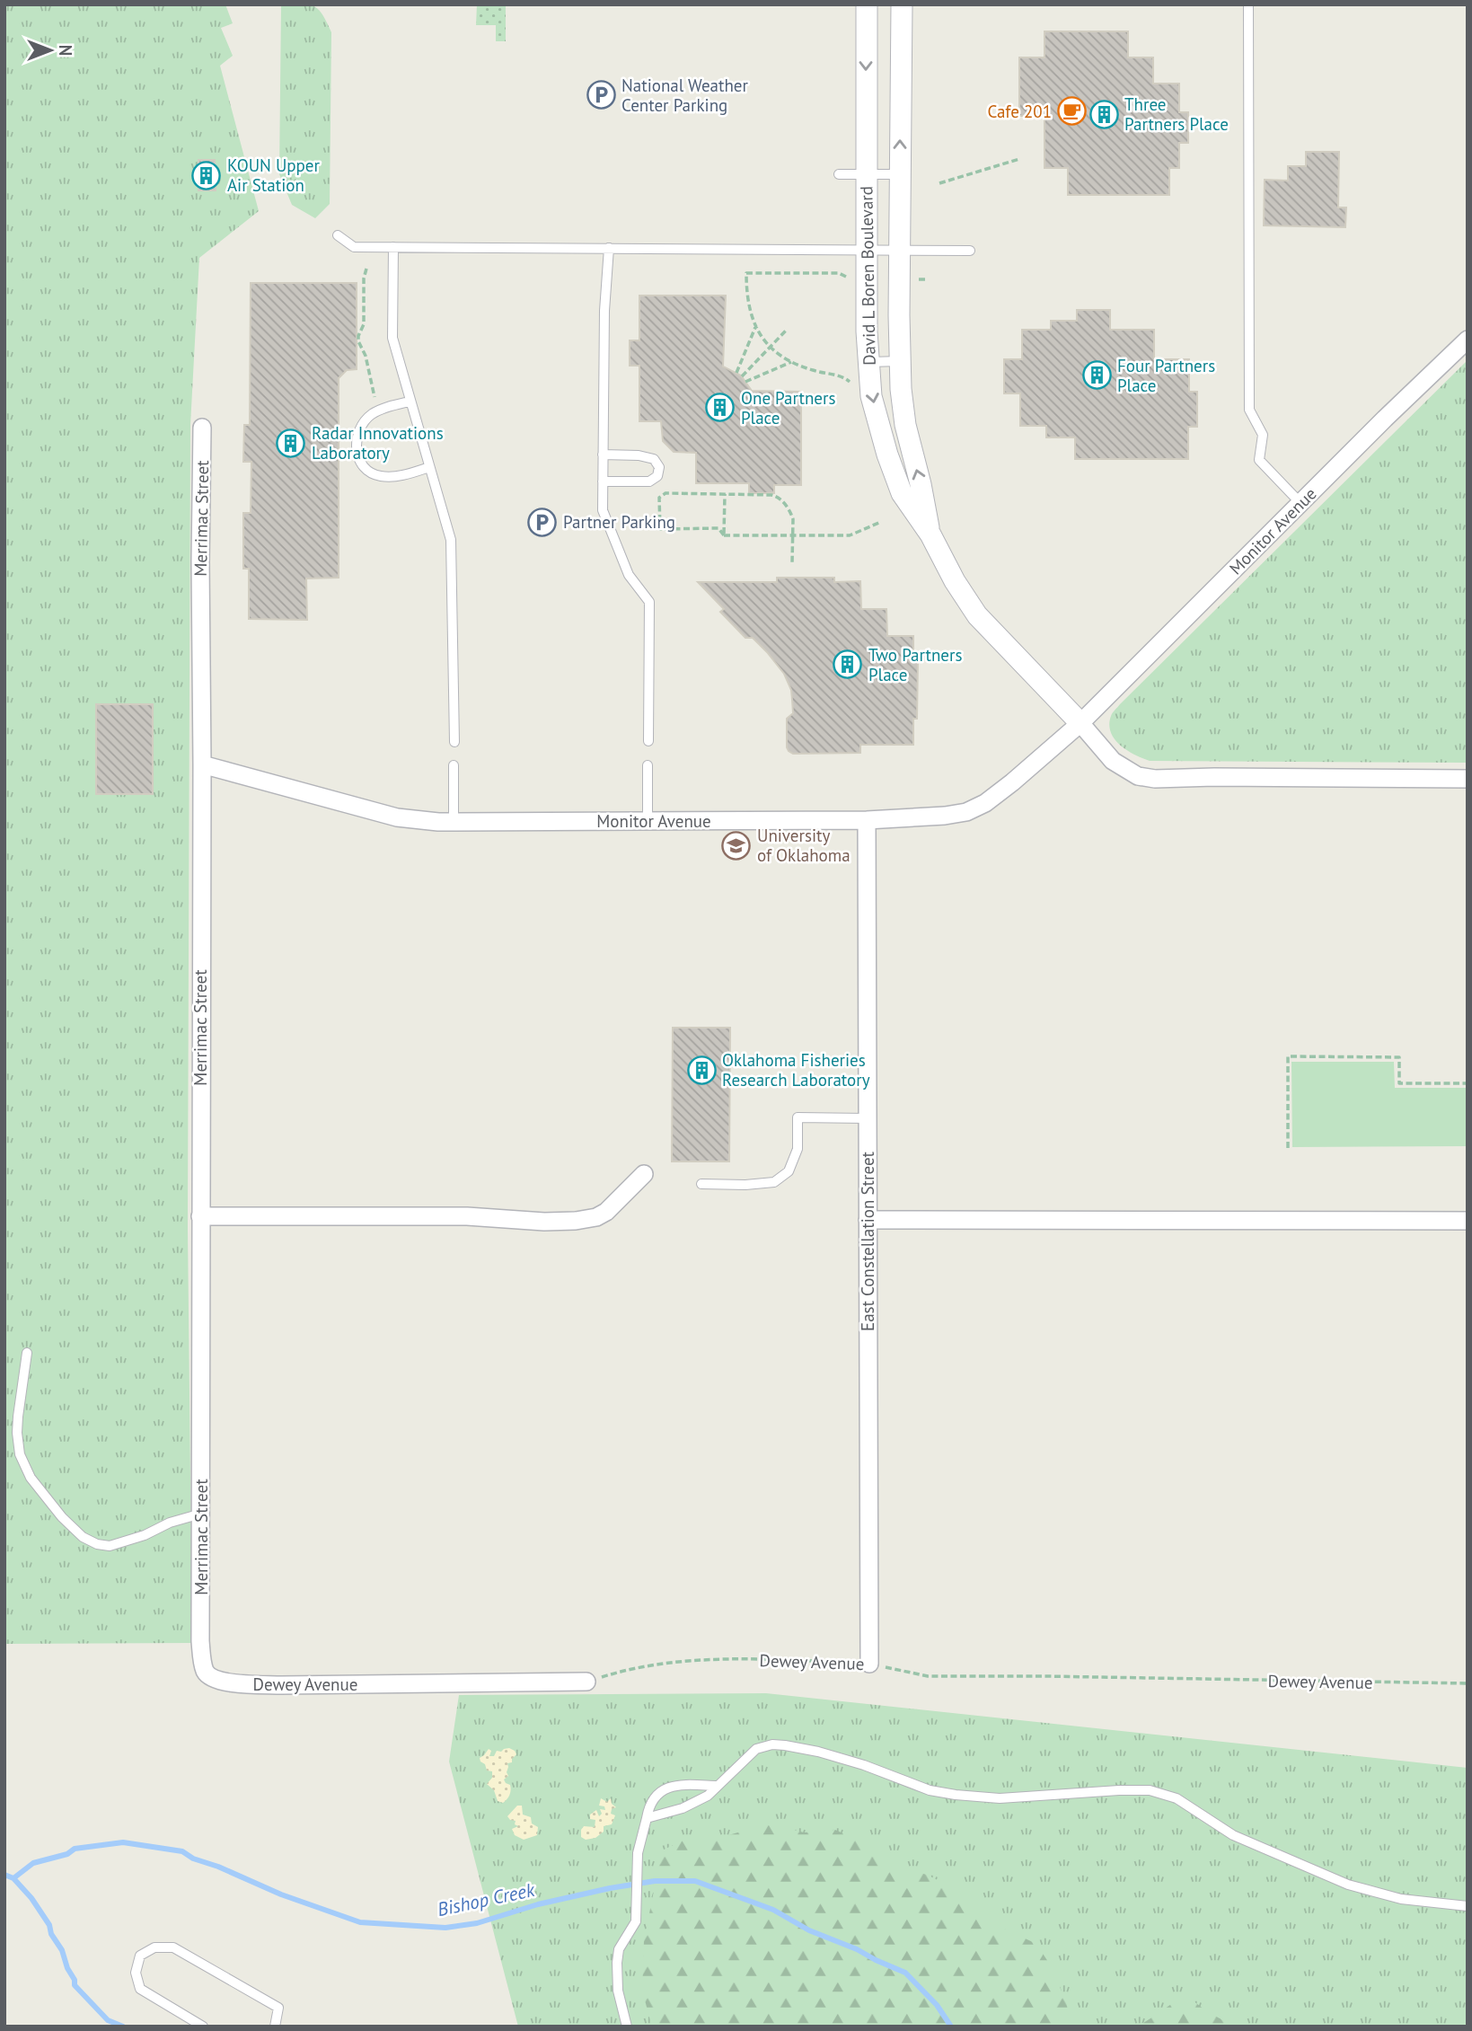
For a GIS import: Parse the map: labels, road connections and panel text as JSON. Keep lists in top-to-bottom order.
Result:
{
  "streets": {
    "street": [
      "David L Boren Boulevard",
      "Merrimac Street",
      "Monitor Avenue",
      "East Constellation Street",
      "Dewey Avenue"
    ]
  },
  "crossings": [
    ["David L Boren Boulevard", "Monitor Avenue"],
    ["Merrimac Street", "Monitor Avenue"],
    ["Merrimac Street", "Dewey Avenue"],
    ["Monitor Avenue", "East Constellation Street"],
    ["East Constellation Street", "Dewey Avenue"]
  ],
  "water": ["Bishop Creek"],
  "places": {
    "parking": ["National Weather Center Parking", "Partner Parking"],
    "cafe": ["Cafe 201"],
    "building": [
      "Three Partners Place",
      "KOUN Upper Air Station",
      "Four Partners Place",
      "One Partners Place",
      "Radar Innovations Laboratory",
      "Two Partners Place",
      "Oklahoma Fisheries Research Laboratory"
    ],
    "school or university": ["University of Oklahoma"]
  },
  "north": "right"
}
